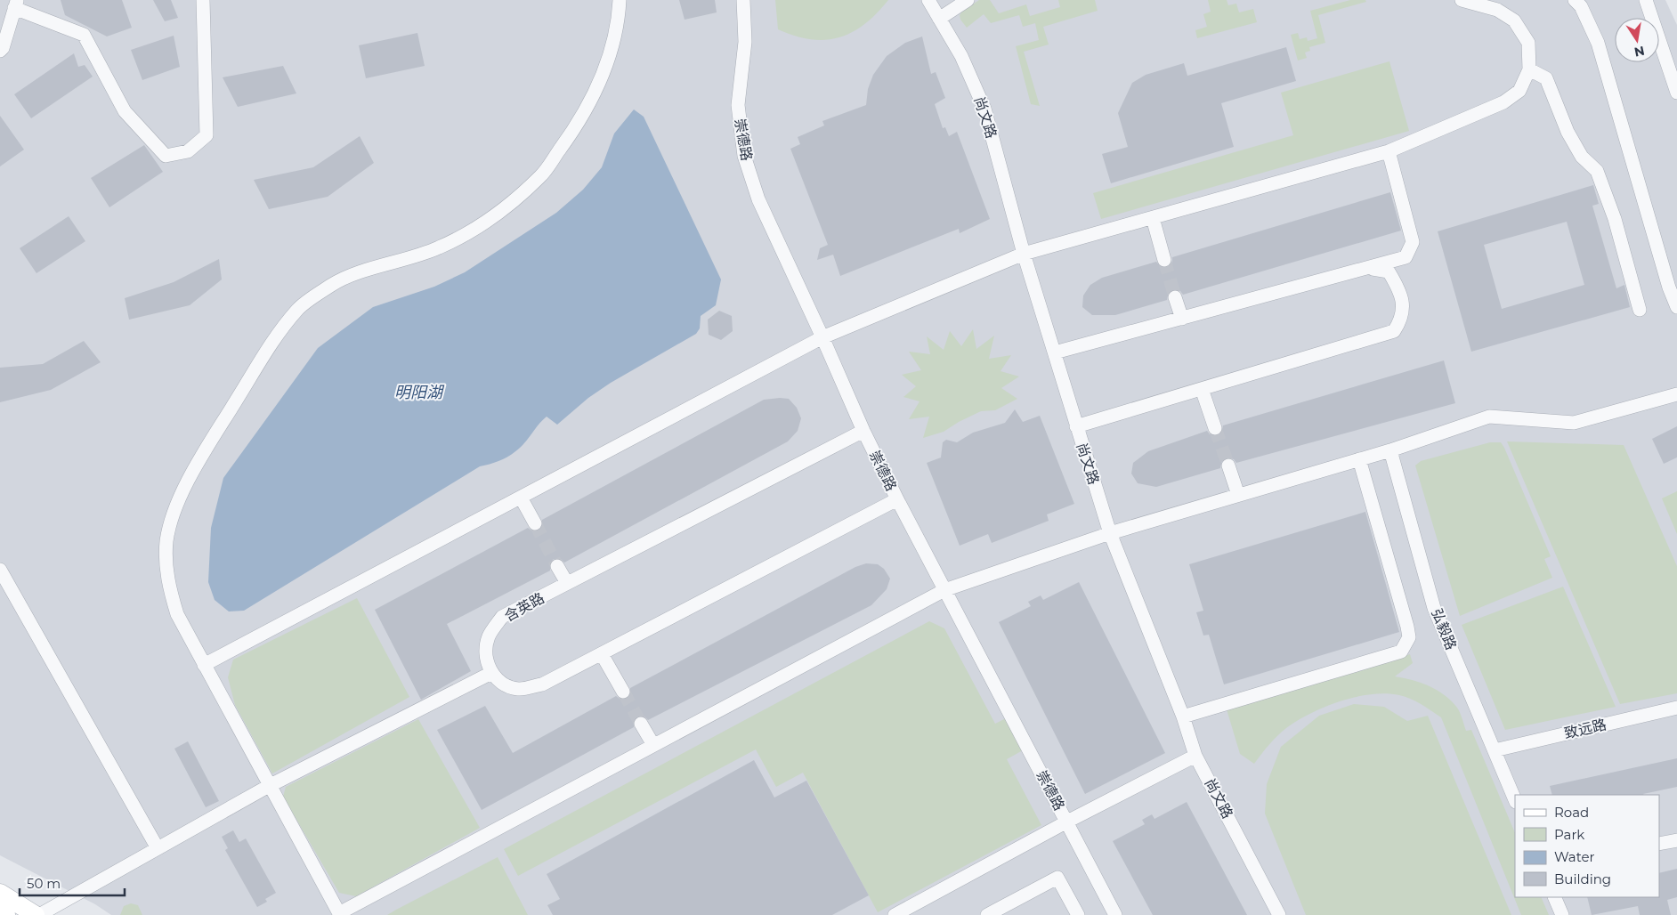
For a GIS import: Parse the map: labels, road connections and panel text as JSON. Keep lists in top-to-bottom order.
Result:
{
  "streets": {
    "street": [
      "尚文路",
      "崇德路",
      "含英路",
      "弘毅路",
      "致远路"
    ]
  },
  "crossings": [
    ["崇德路", "含英路"],
    ["弘毅路", "致远路"]
  ],
  "water": ["明阳湖"],
  "legend": [
    "Road",
    "Park",
    "Water",
    "Building"
  ],
  "scale_bar": "50 m",
  "north": "bottom"
}
